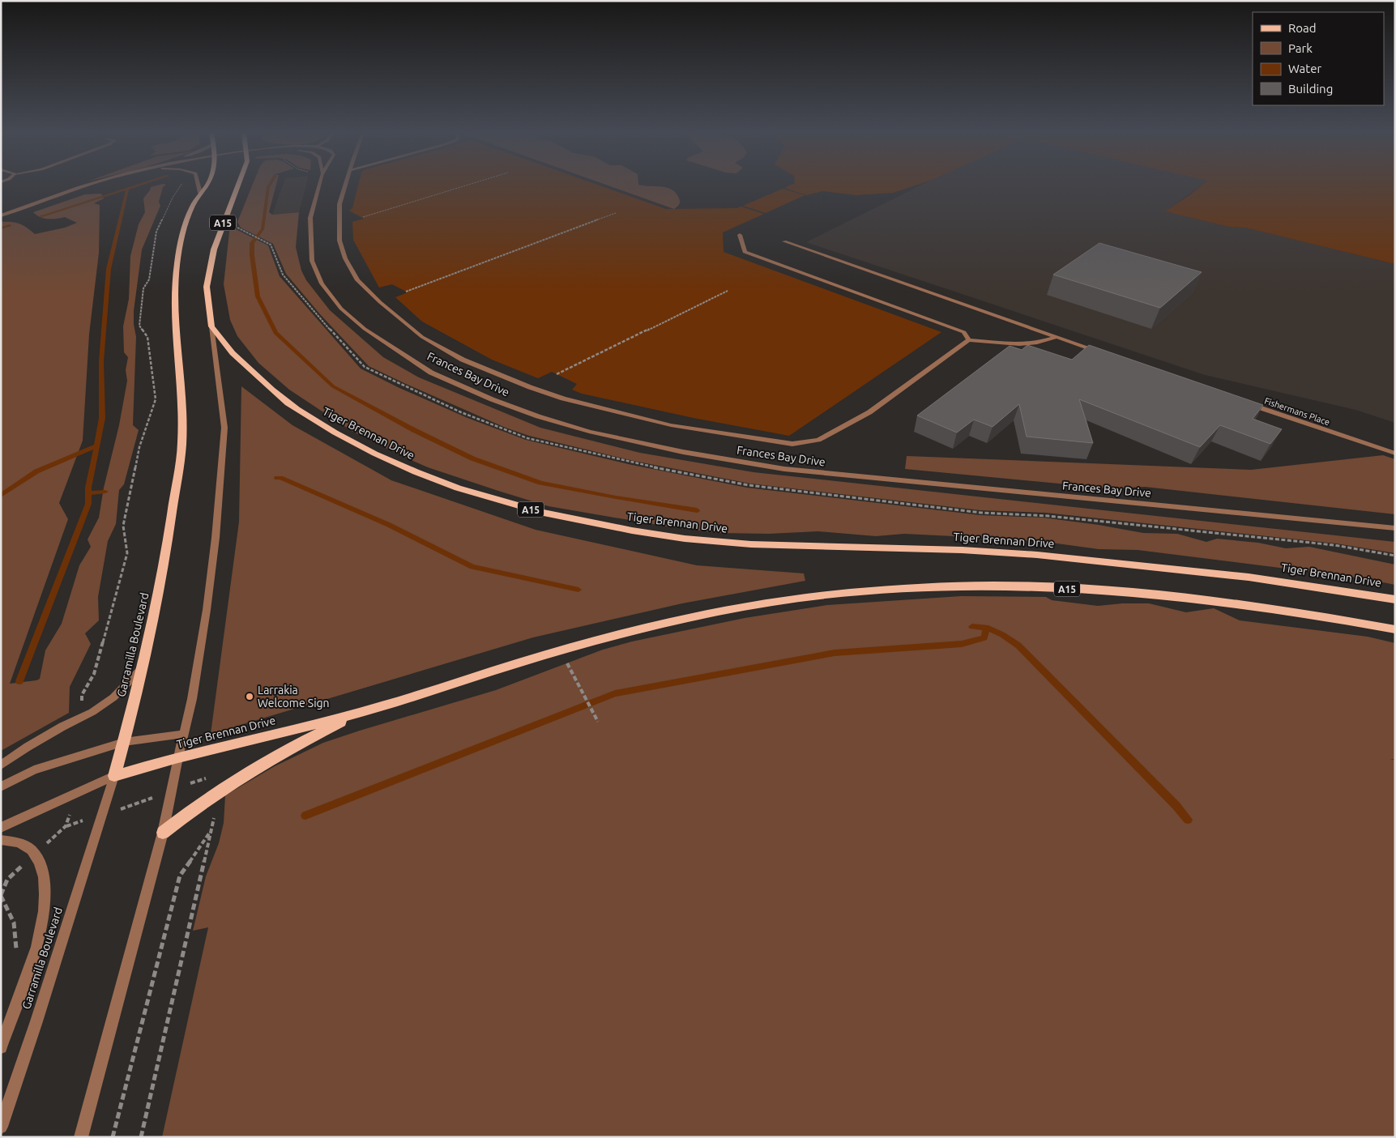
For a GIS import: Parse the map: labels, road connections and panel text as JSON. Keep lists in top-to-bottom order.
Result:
{
  "streets": {
    "main road": ["A15", "Tiger Brennan Drive", "Garramilla Boulevard"],
    "street": ["Frances Bay Drive", "Fishermans Place"]
  },
  "crossings": [
    ["Tiger Brennan Drive", "Garramilla Boulevard"]
  ],
  "places": ["Larrakia Welcome Sign"],
  "legend": [
    "Road",
    "Park",
    "Water",
    "Building"
  ]
}
